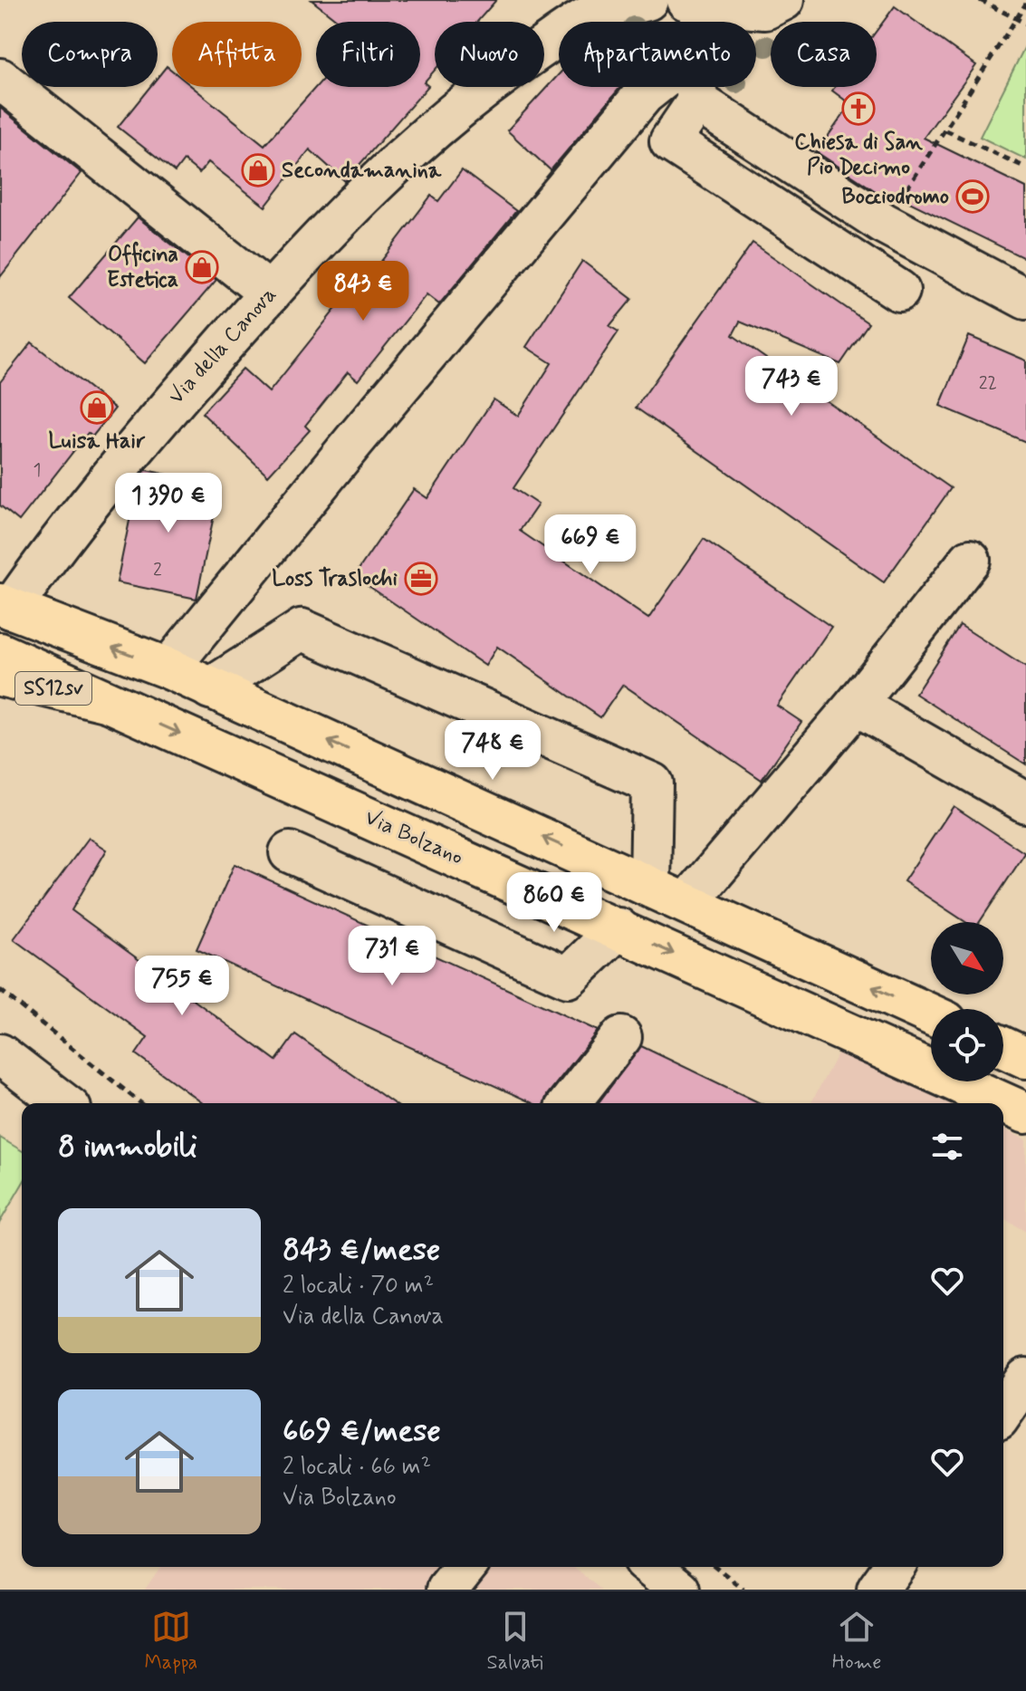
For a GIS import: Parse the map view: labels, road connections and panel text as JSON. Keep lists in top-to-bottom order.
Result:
{
  "streets": {
    "main road": ["SS12sv", "Via Bolzano"],
    "street": ["Via della Canova"]
  },
  "crossings": [
    ["SS12sv", "Via Bolzano"]
  ],
  "places": {
    "church": ["Chiesa di San Pio Decimo"],
    "shop": ["Secondamanina", "Officina Estetica", "Luisa Hair"],
    "sports": ["Bocciodromo"],
    "office": ["Loss Traslochi"]
  },
  "house_numbers": ["22", "1", "2"],
  "north": "bottom right",
  "page": {
    "chip": [
      "Compra",
      "Affitta",
      "Filtri",
      "Nuovo",
      "Appartamento",
      "Casa"
    ],
    "price": [
      "843 €",
      "743 €",
      "1 390 €",
      "669 €",
      "748 €",
      "860 €",
      "731 €",
      "755 €"
    ],
    "heading": "8 immobili",
    "list": [
      {
        "name": "843 €/mese",
        "note": "2 locali · 70 m² · Via della Canova"
      },
      {
        "name": "669 €/mese",
        "note": "2 locali · 66 m² · Via Bolzano"
      }
    ],
    "tabs": ["Mappa", "Salvati", "Home"]
  }
}
